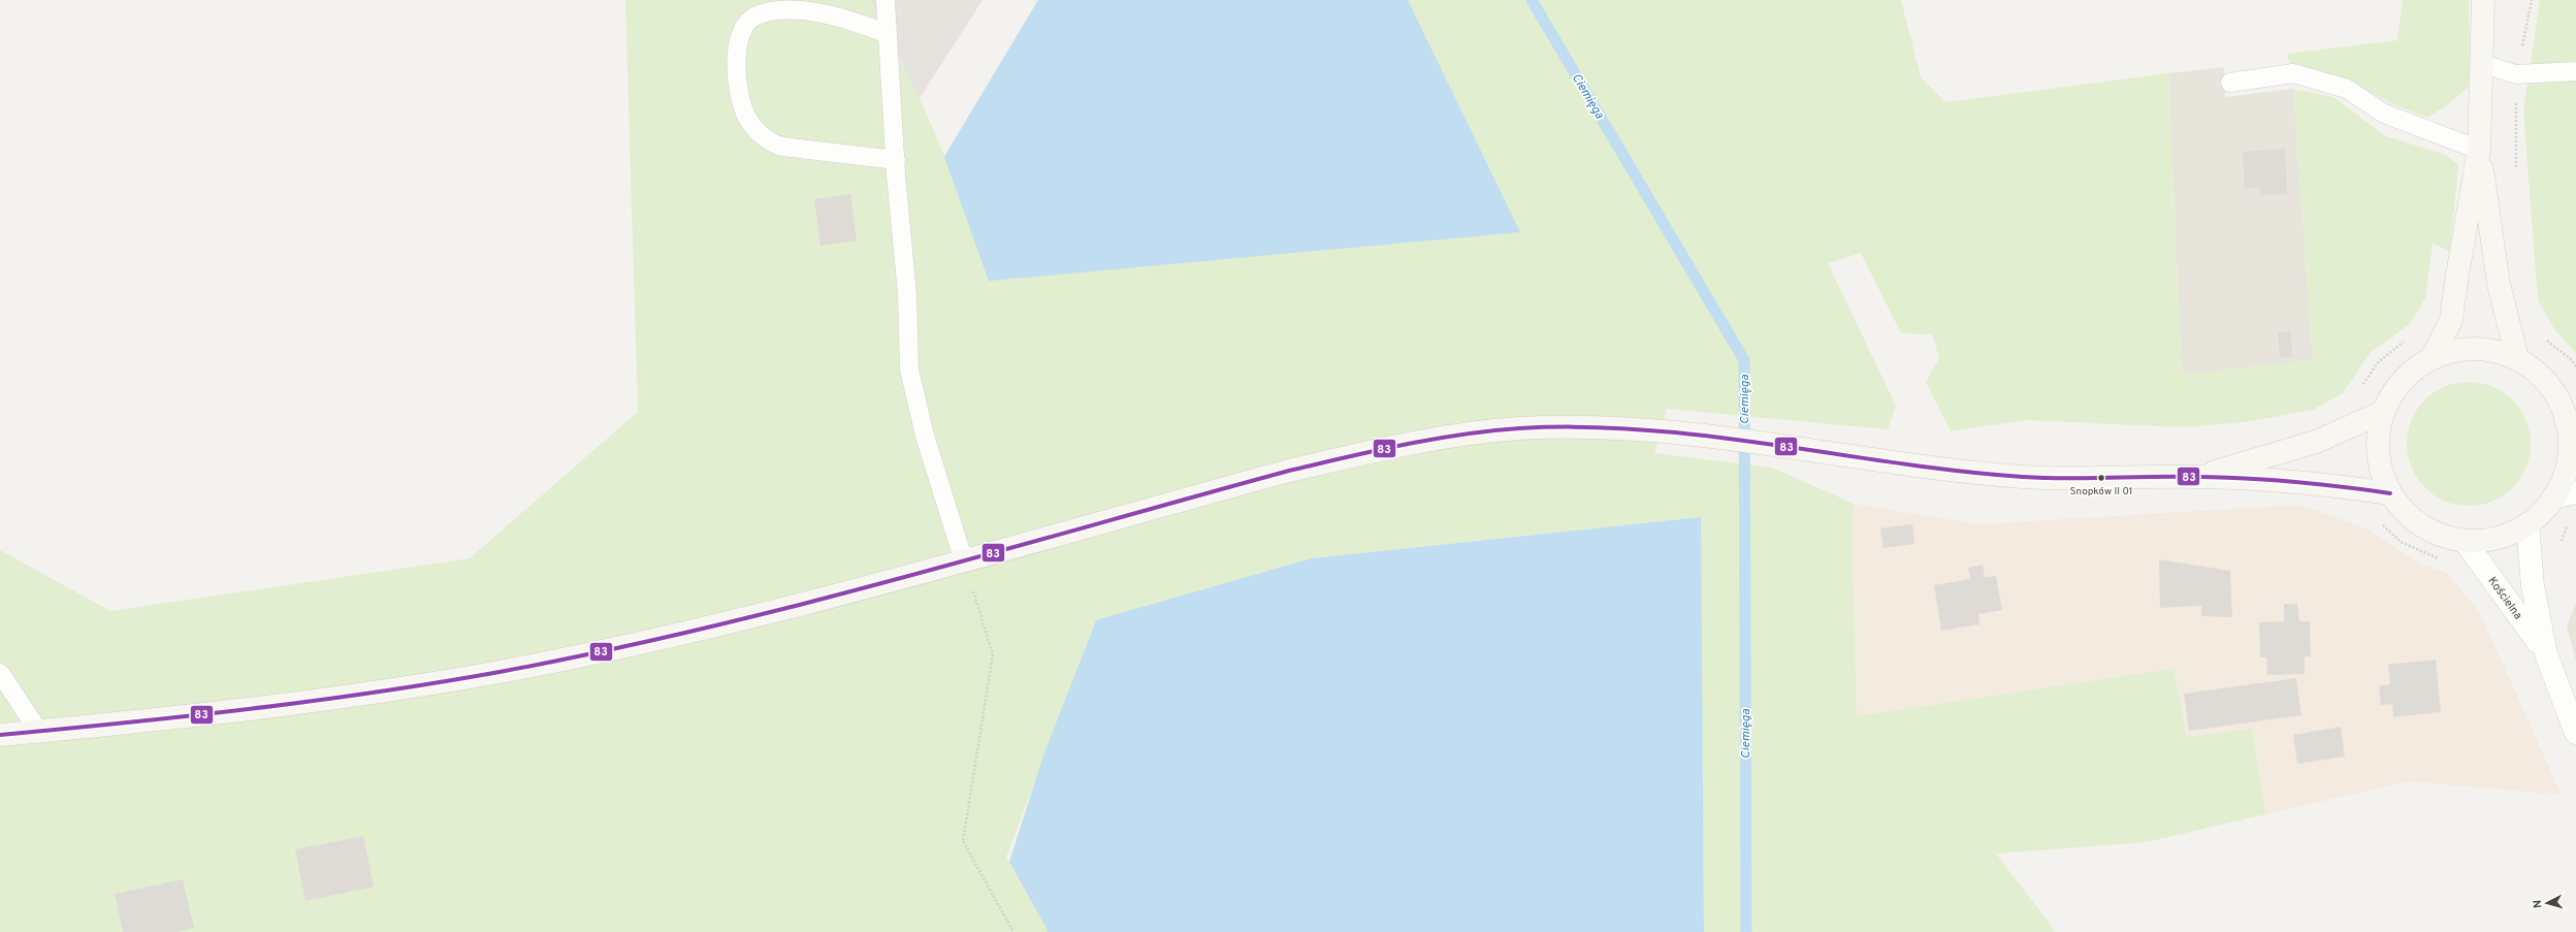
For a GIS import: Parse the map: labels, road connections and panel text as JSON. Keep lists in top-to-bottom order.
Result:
{
  "streets": {
    "street": ["Kościelna"]
  },
  "water": ["Ciemięga"],
  "places": ["Snopków II 01"],
  "lines": ["transit line 83"],
  "north": "left"
}
